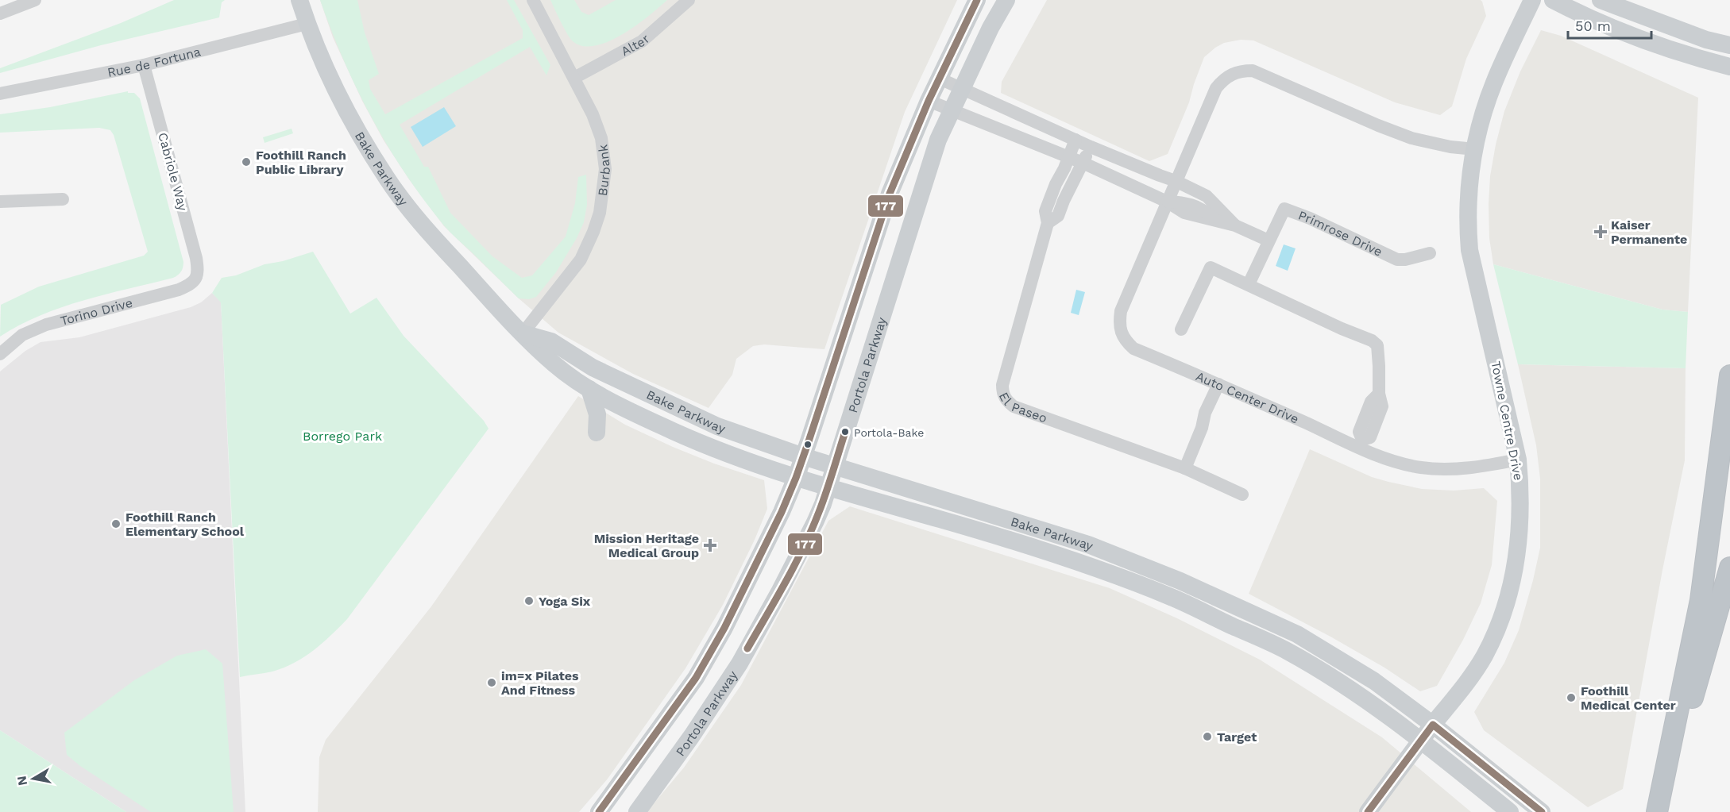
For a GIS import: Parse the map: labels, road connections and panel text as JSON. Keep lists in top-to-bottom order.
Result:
{
  "streets": {
    "main road": ["Bake Parkway", "Portola Parkway", "Towne Centre Drive"],
    "street": [
      "Alter",
      "Rue de Fortuna",
      "Burbank",
      "Cabriole Way",
      "Primrose Drive",
      "Torino Drive",
      "Auto Center Drive",
      "El Paseo"
    ]
  },
  "crossings": [
    ["Alter", "Burbank"],
    ["Rue de Fortuna", "Bake Parkway"],
    ["Rue de Fortuna", "Cabriole Way"],
    ["Bake Parkway", "Burbank"],
    ["Bake Parkway", "Portola Parkway"],
    ["Bake Parkway", "Towne Centre Drive"],
    ["Cabriole Way", "Torino Drive"],
    ["Auto Center Drive", "Towne Centre Drive"]
  ],
  "parks": ["Borrego Park"],
  "places": {
    "other": [
      "Foothill Ranch Public Library",
      "Portola-Bake",
      "Foothill Ranch Elementary School",
      "Yoga Six",
      "im=x Pilates And Fitness",
      "Foothill Medical Center",
      "Target"
    ],
    "health": ["Kaiser Permanente", "Mission Heritage Medical Group"]
  },
  "lines": ["transit line 177"],
  "scale_bar": "50 m",
  "north": "left"
}
